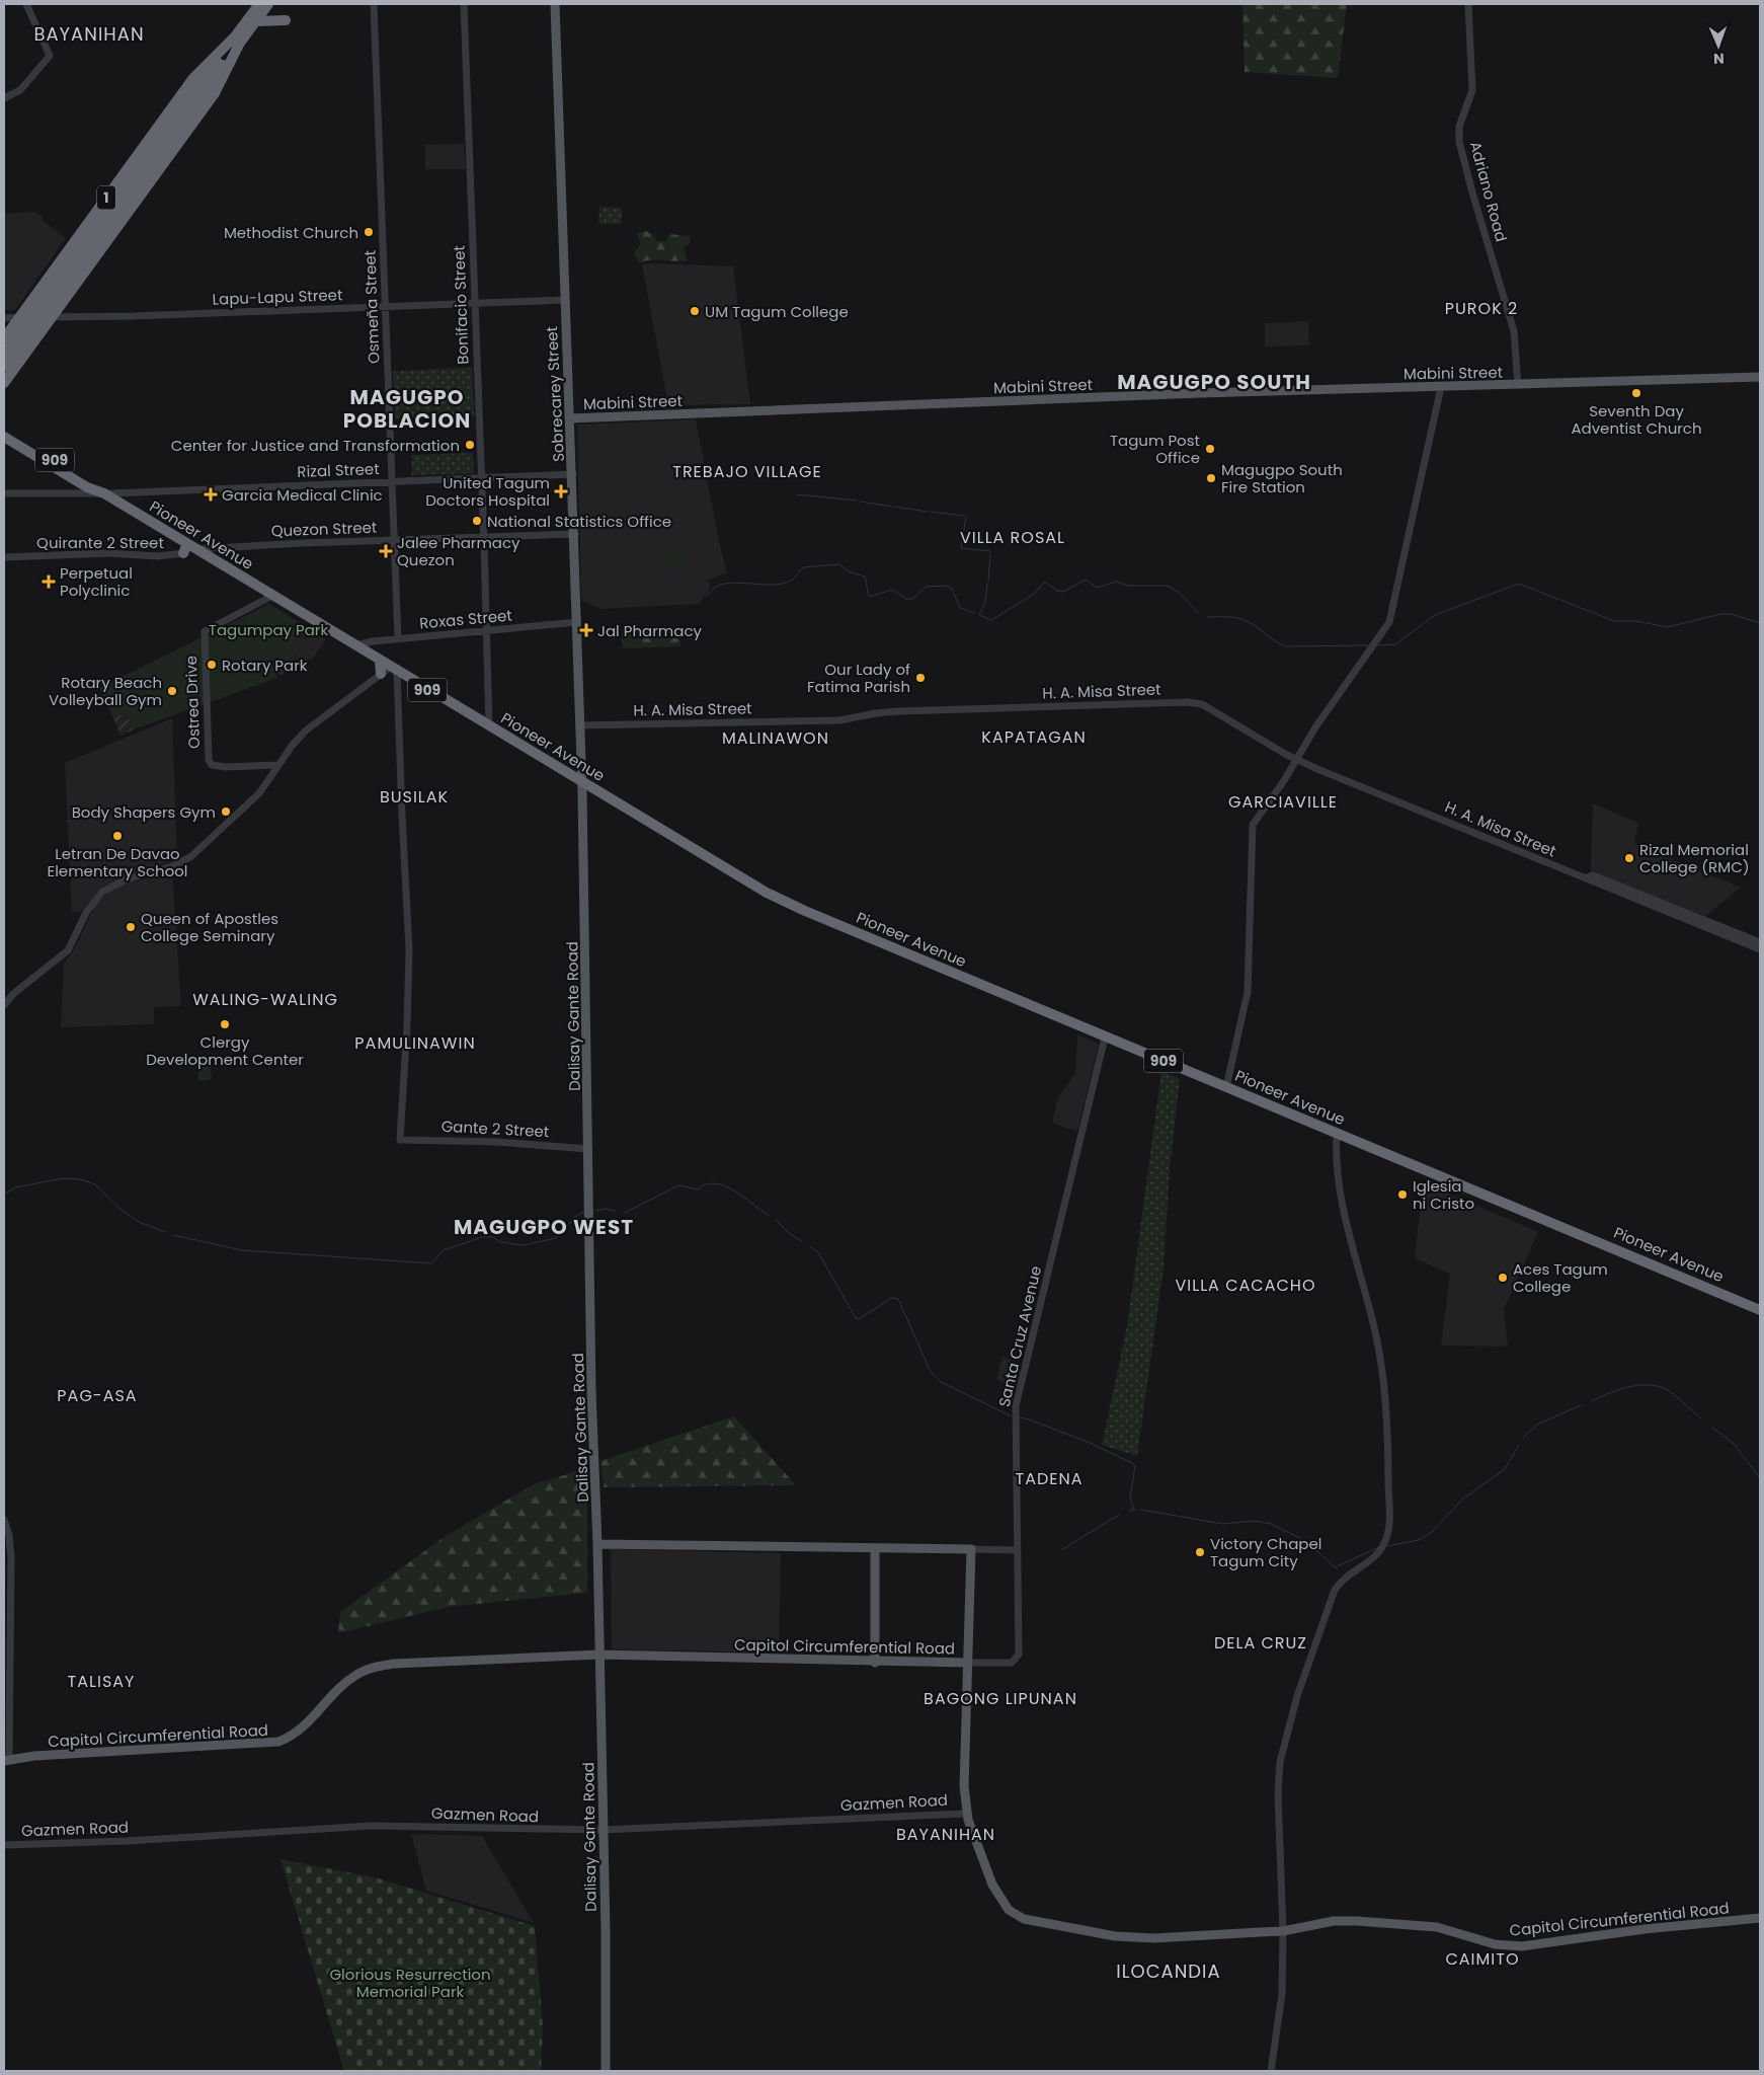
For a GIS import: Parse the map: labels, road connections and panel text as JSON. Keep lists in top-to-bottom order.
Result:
{
  "streets": {
    "highway": ["1", "909", "Pioneer Avenue"],
    "main road": [
      "Mabini Street",
      "Sobrecarey Street",
      "Dalisay Gante Road",
      "Capitol Circumferential Road"
    ],
    "street": [
      "Adriano Road",
      "Lapu-Lapu Street",
      "Bonifacio Street",
      "Osmeña Street",
      "Rizal Street",
      "Quezon Street",
      "Quirante 2 Street",
      "Roxas Street",
      "H. A. Misa Street",
      "Ostrea Drive",
      "Gante 2 Street",
      "Santa Cruz Avenue",
      "Gazmen Road"
    ]
  },
  "crossings": [
    ["Adriano Road", "Mabini Street"],
    ["1", "Lapu-Lapu Street"],
    ["Lapu-Lapu Street", "Bonifacio Street"],
    ["Lapu-Lapu Street", "Osmeña Street"],
    ["Lapu-Lapu Street", "Sobrecarey Street"],
    ["Bonifacio Street", "Rizal Street"],
    ["Bonifacio Street", "Quezon Street"],
    ["Bonifacio Street", "Pioneer Avenue"],
    ["Bonifacio Street", "Roxas Street"],
    ["Osmeña Street", "Rizal Street"],
    ["Osmeña Street", "Quezon Street"],
    ["Osmeña Street", "Roxas Street"],
    ["Mabini Street", "Sobrecarey Street"],
    ["Sobrecarey Street", "Rizal Street"],
    ["Sobrecarey Street", "Quezon Street"],
    ["Sobrecarey Street", "Pioneer Avenue"],
    ["Sobrecarey Street", "Roxas Street"],
    ["Sobrecarey Street", "H. A. Misa Street"],
    ["Sobrecarey Street", "Dalisay Gante Road"],
    ["Rizal Street", "Pioneer Avenue"],
    ["Quezon Street", "Pioneer Avenue"],
    ["Quezon Street", "Quirante 2 Street"],
    ["Pioneer Avenue", "Quirante 2 Street"],
    ["Pioneer Avenue", "Roxas Street"],
    ["Pioneer Avenue", "Ostrea Drive"],
    ["Pioneer Avenue", "Dalisay Gante Road"],
    ["Pioneer Avenue", "Gante 2 Street"],
    ["Pioneer Avenue", "Santa Cruz Avenue"],
    ["Dalisay Gante Road", "Gante 2 Street"],
    ["Dalisay Gante Road", "Capitol Circumferential Road"],
    ["Dalisay Gante Road", "Gazmen Road"],
    ["Santa Cruz Avenue", "Capitol Circumferential Road"],
    ["Capitol Circumferential Road", "Gazmen Road"]
  ],
  "districts": [
    "BAYANIHAN",
    "PUROK 2",
    "MAGUGPO SOUTH",
    "MAGUGPO POBLACION",
    "TREBAJO VILLAGE",
    "VILLA ROSAL",
    "KAPATAGAN",
    "MALINAWON",
    "BUSILAK",
    "GARCIAVILLE",
    "WALING-WALING",
    "PAMULINAWIN",
    "MAGUGPO WEST",
    "VILLA CACACHO",
    "PAG-ASA",
    "TADENA",
    "DELA CRUZ",
    "TALISAY",
    "BAGONG LIPUNAN",
    "BAYANIHAN",
    "CAIMITO",
    "ILOCANDIA"
  ],
  "parks": ["Tagumpay Park", "Glorious Resurrection Memorial Park"],
  "places": {
    "other": [
      "Methodist Church",
      "UM Tagum College",
      "Seventh Day Adventist Church",
      "Center for Justice and Transformation",
      "Tagum Post Office",
      "Magugpo South Fire Station",
      "National Statistics Office",
      "Rotary Park",
      "Our Lady of Fatima Parish",
      "Rotary Beach Volleyball Gym",
      "Body Shapers Gym",
      "Letran De Davao Elementary School",
      "Rizal Memorial College (RMC)",
      "Queen of Apostles College Seminary",
      "Clergy Development Center",
      "Iglesia ni Cristo",
      "Aces Tagum College",
      "Victory Chapel Tagum City"
    ],
    "health": [
      "United Tagum Doctors Hospital",
      "Garcia Medical Clinic",
      "Jalee Pharmacy Quezon",
      "Perpetual Polyclinic",
      "Jal Pharmacy"
    ]
  },
  "north": "bottom"
}
